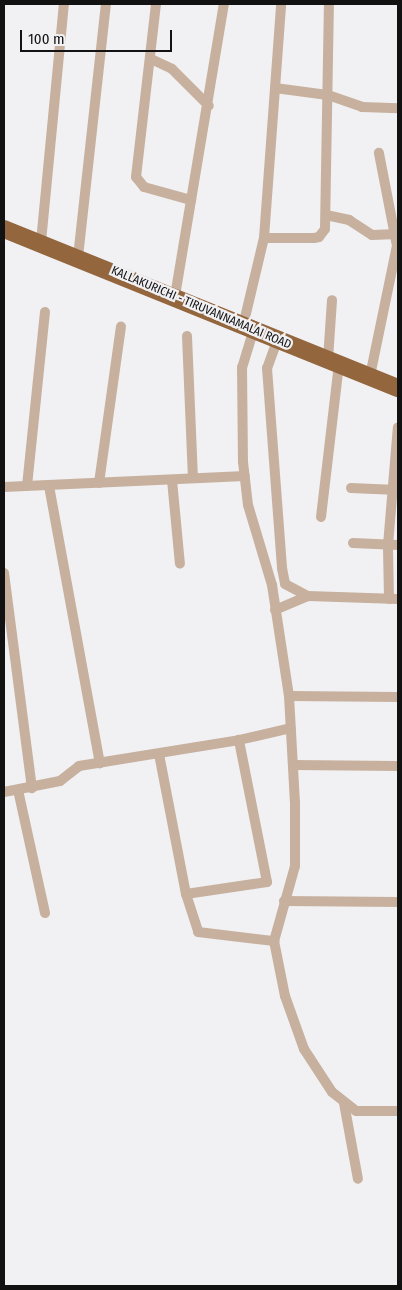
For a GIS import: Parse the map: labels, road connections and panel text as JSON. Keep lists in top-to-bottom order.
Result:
{
  "streets": {
    "highway": ["KALLAKURICHI - TIRUVANNAMALAI ROAD"]
  },
  "scale_bar": "100 m"
}
